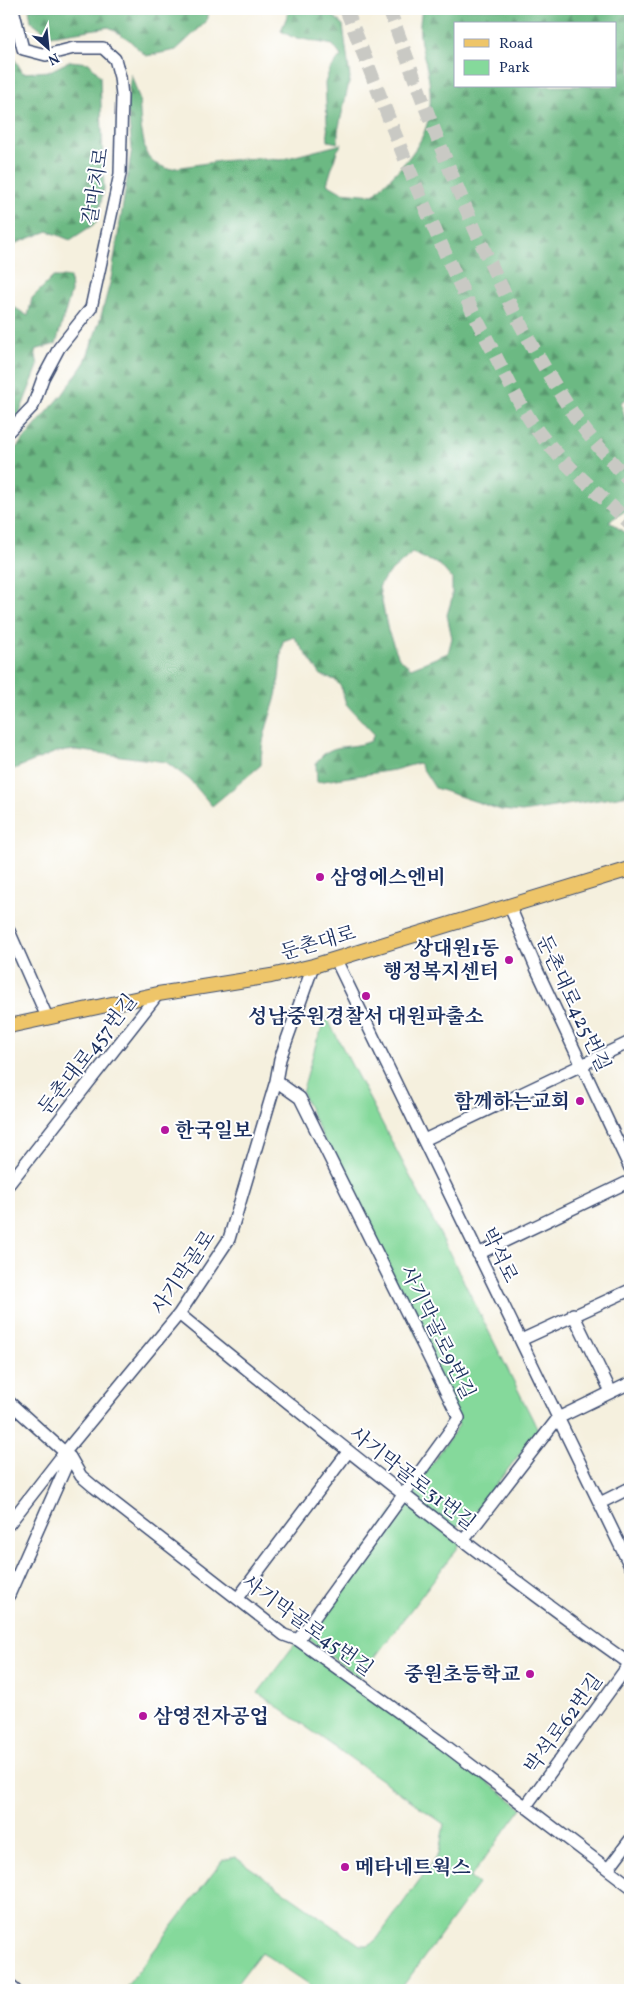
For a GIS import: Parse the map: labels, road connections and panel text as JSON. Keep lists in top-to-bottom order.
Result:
{
  "streets": {
    "main road": ["둔촌대로"],
    "street": [
      "갈마치로",
      "둔촌대로425번길",
      "둔촌대로457번길",
      "박석로",
      "사기막골로",
      "사기막골로9번길",
      "사기막골로31번길",
      "사기막골로45번길",
      "박석로62번길"
    ]
  },
  "crossings": [
    ["둔촌대로", "둔촌대로425번길"],
    ["둔촌대로", "둔촌대로457번길"],
    ["둔촌대로", "박석로"],
    ["둔촌대로", "사기막골로"],
    ["사기막골로", "사기막골로9번길"],
    ["사기막골로", "사기막골로31번길"],
    ["사기막골로", "사기막골로45번길"],
    ["사기막골로9번길", "사기막골로31번길"],
    ["사기막골로9번길", "사기막골로45번길"],
    ["사기막골로31번길", "박석로62번길"],
    ["사기막골로45번길", "박석로62번길"]
  ],
  "places": [
    "삼영에스엔비",
    "상대원1동 행정복지센터",
    "성남중원경찰서 대원파출소",
    "함께하는교회",
    "한국일보",
    "중원초등학교",
    "삼영전자공업",
    "메타네트웍스"
  ],
  "legend": ["Road", "Park"],
  "north": "bottom right"
}
